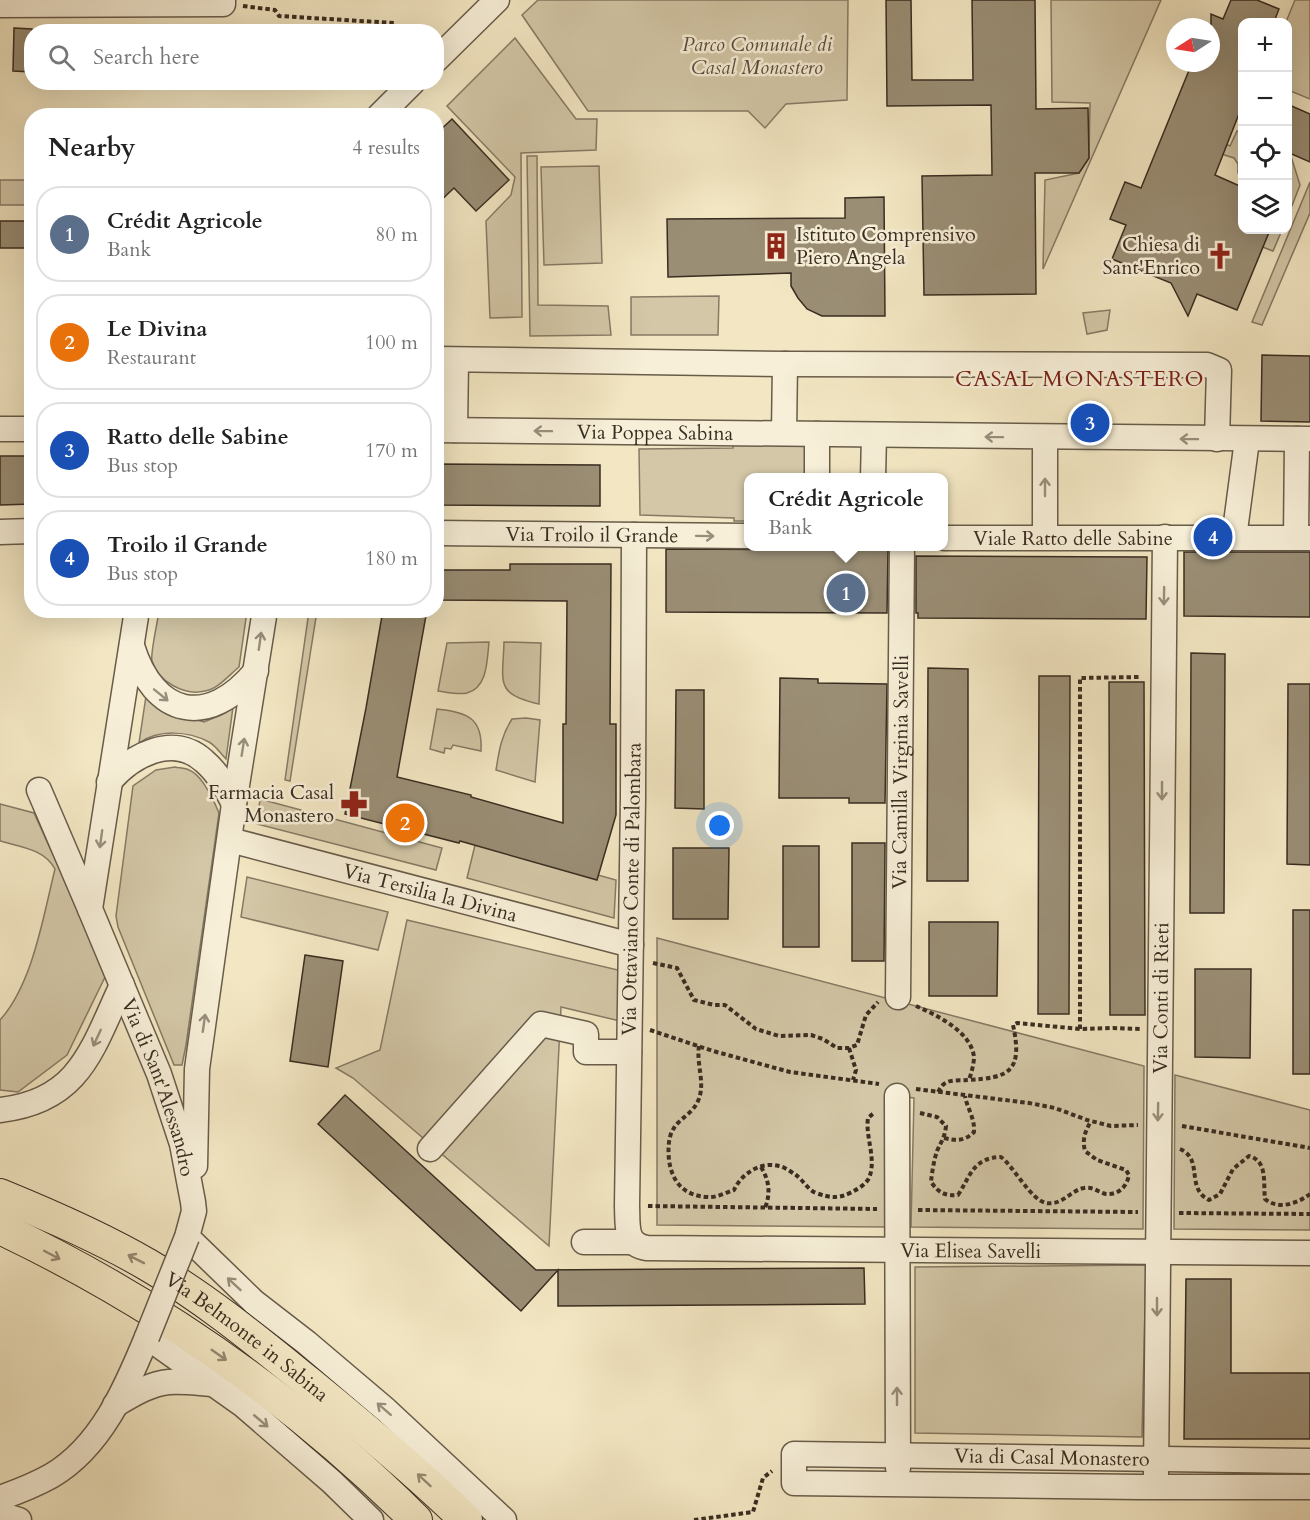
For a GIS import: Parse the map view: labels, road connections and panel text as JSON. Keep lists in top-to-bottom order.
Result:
{
  "streets": {
    "main road": ["Via Belmonte in Sabina"],
    "street": [
      "Via Poppea Sabina",
      "Via Troilo il Grande",
      "Viale Ratto delle Sabine",
      "Via Camilla Virginia Savelli",
      "Via Ottaviano Conte di Palombara",
      "Via Tersilia la Divina",
      "Via Conti di Rieti",
      "Via di Sant'Alessandro",
      "Via Elisea Savelli",
      "Via di Casal Monastero"
    ]
  },
  "crossings": [
    ["Via Troilo il Grande", "Via Ottaviano Conte di Palombara"],
    ["Viale Ratto delle Sabine", "Via Conti di Rieti"],
    ["Via Ottaviano Conte di Palombara", "Via Tersilia la Divina"],
    ["Via Ottaviano Conte di Palombara", "Via Elisea Savelli"],
    ["Via Conti di Rieti", "Via Elisea Savelli"],
    ["Via Conti di Rieti", "Via di Casal Monastero"]
  ],
  "one_way": ["Via Conti di Rieti"],
  "districts": ["CASAL MONASTERO"],
  "parks": ["Parco Comunale di Casal Monastero"],
  "places": {
    "building": ["Istituto Comprensivo Piero Angela"],
    "church": ["Chiesa di Sant'Enrico"],
    "pharmacy": ["Farmacia Casal Monastero"]
  },
  "north": "left",
  "page": {
    "map_buttons": ["+", "−"],
    "search": "Search here",
    "heading": ["Nearby", "4 results"],
    "list": [
      {
        "mark": "1",
        "name": "Crédit Agricole",
        "note": "Bank",
        "value": "80 m"
      },
      {
        "mark": "2",
        "name": "Le Divina",
        "note": "Restaurant",
        "value": "100 m"
      },
      {
        "mark": "3",
        "name": "Ratto delle Sabine",
        "note": "Bus stop",
        "value": "170 m"
      },
      {
        "mark": "4",
        "name": "Troilo il Grande",
        "note": "Bus stop",
        "value": "180 m"
      }
    ],
    "pins": [
      "3",
      "4",
      "1",
      "2"
    ],
    "popup": ["Crédit Agricole", "Bank"]
  }
}
